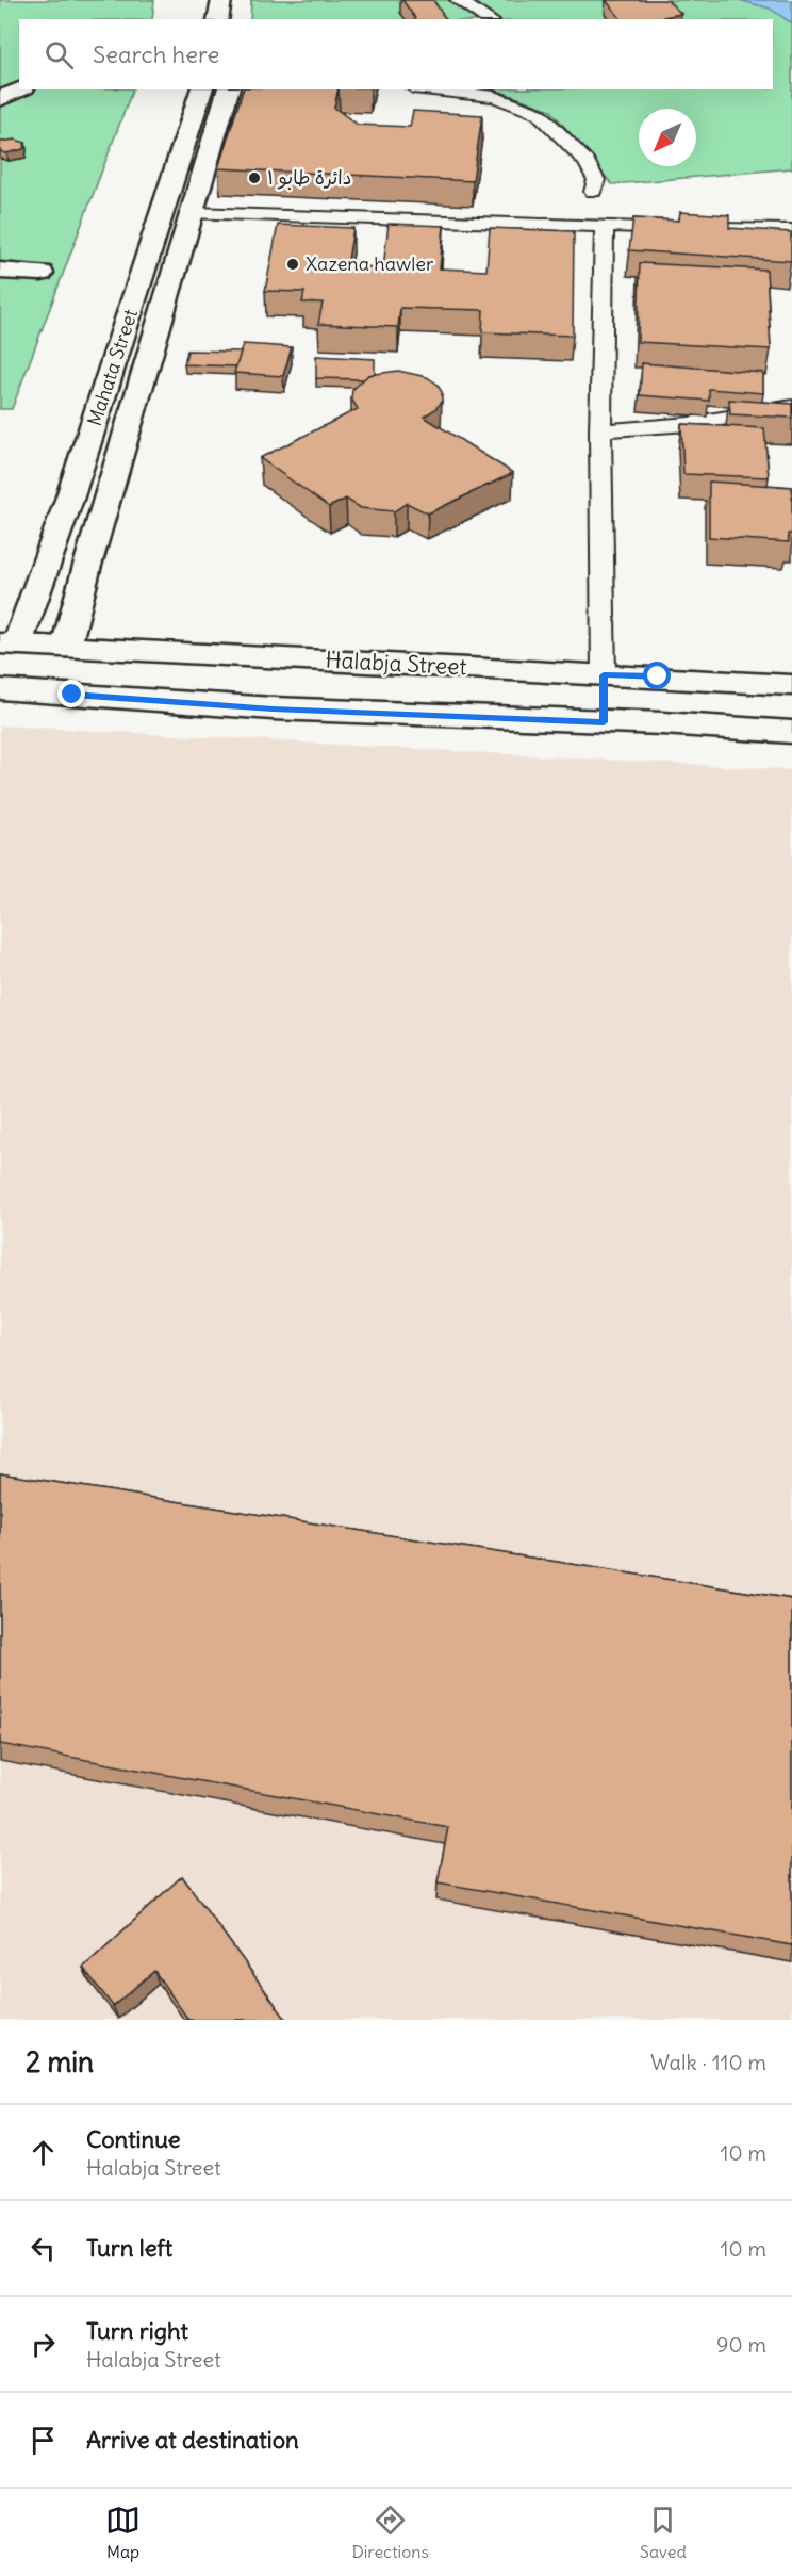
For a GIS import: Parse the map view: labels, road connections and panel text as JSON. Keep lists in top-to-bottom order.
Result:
{
  "streets": {
    "main road": ["Mahata Street", "Halabja Street"]
  },
  "crossings": [
    ["Mahata Street", "Halabja Street"]
  ],
  "places": ["دائرة طابو ١", "Xazena hawler"],
  "north": "bottom left",
  "page": {
    "search": "Search here",
    "heading": ["2 min", "Walk · 110 m"],
    "list": [
      ["Continue", "Halabja Street", "10 m"],
      ["Turn left", "10 m"],
      ["Turn right", "Halabja Street", "90 m"],
      "Arrive at destination"
    ],
    "nav": ["Map", "Directions", "Saved"]
  }
}
